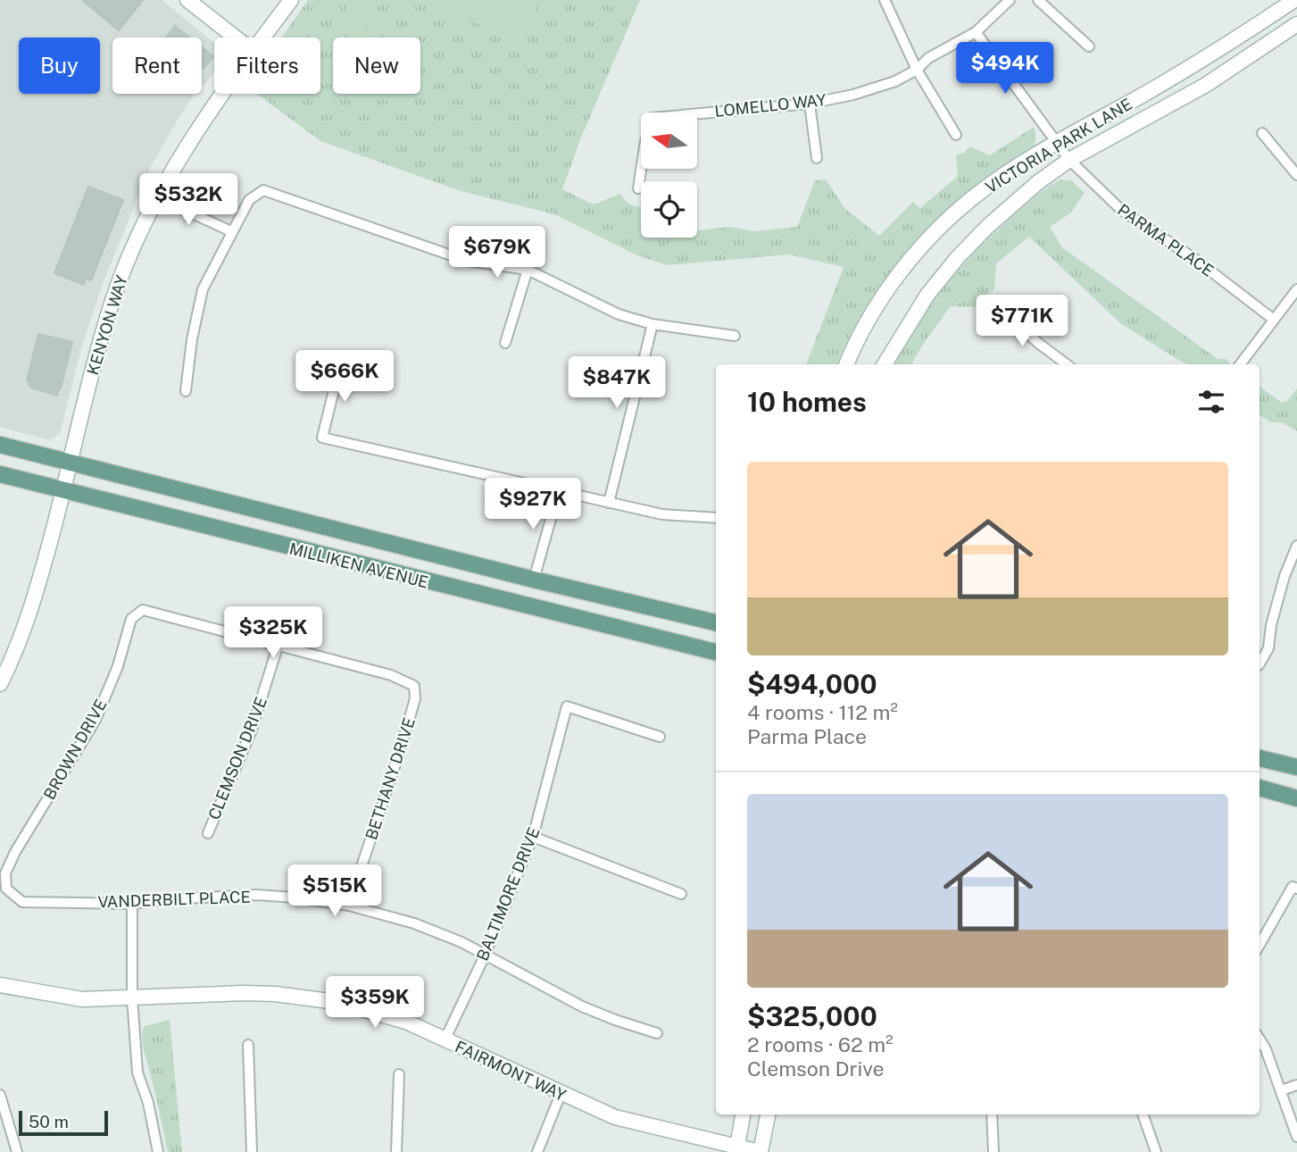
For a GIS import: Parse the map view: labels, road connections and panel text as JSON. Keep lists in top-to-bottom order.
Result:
{
  "streets": {
    "main road": ["MILLIKEN AVENUE"],
    "street": [
      "LOMELLO WAY",
      "VICTORIA PARK LANE",
      "PARMA PLACE",
      "KENYON WAY",
      "BROWN DRIVE",
      "CLEMSON DRIVE",
      "BETHANY DRIVE",
      "BALTIMORE DRIVE",
      "VANDERBILT PLACE",
      "FAIRMONT WAY"
    ]
  },
  "crossings": [
    ["LOMELLO WAY", "PARMA PLACE"],
    ["VICTORIA PARK LANE", "PARMA PLACE"],
    ["KENYON WAY", "MILLIKEN AVENUE"],
    ["BROWN DRIVE", "CLEMSON DRIVE"],
    ["BROWN DRIVE", "BETHANY DRIVE"],
    ["BROWN DRIVE", "VANDERBILT PLACE"],
    ["CLEMSON DRIVE", "BETHANY DRIVE"],
    ["BETHANY DRIVE", "VANDERBILT PLACE"],
    ["BALTIMORE DRIVE", "VANDERBILT PLACE"],
    ["BALTIMORE DRIVE", "FAIRMONT WAY"]
  ],
  "scale_bar": "50 m",
  "north": "left",
  "page": {
    "chip": [
      "Buy",
      "Rent",
      "Filters",
      "New"
    ],
    "price": [
      "$494K",
      "$532K",
      "$679K",
      "$771K",
      "$666K",
      "$847K",
      "$927K",
      "$325K",
      "$515K",
      "$359K"
    ],
    "heading": "10 homes",
    "list": [
      {
        "name": "$494,000",
        "note": "4 rooms · 112 m² · Parma Place"
      },
      {
        "name": "$325,000",
        "note": "2 rooms · 62 m² · Clemson Drive"
      }
    ],
    "scale": "50 m"
  }
}
